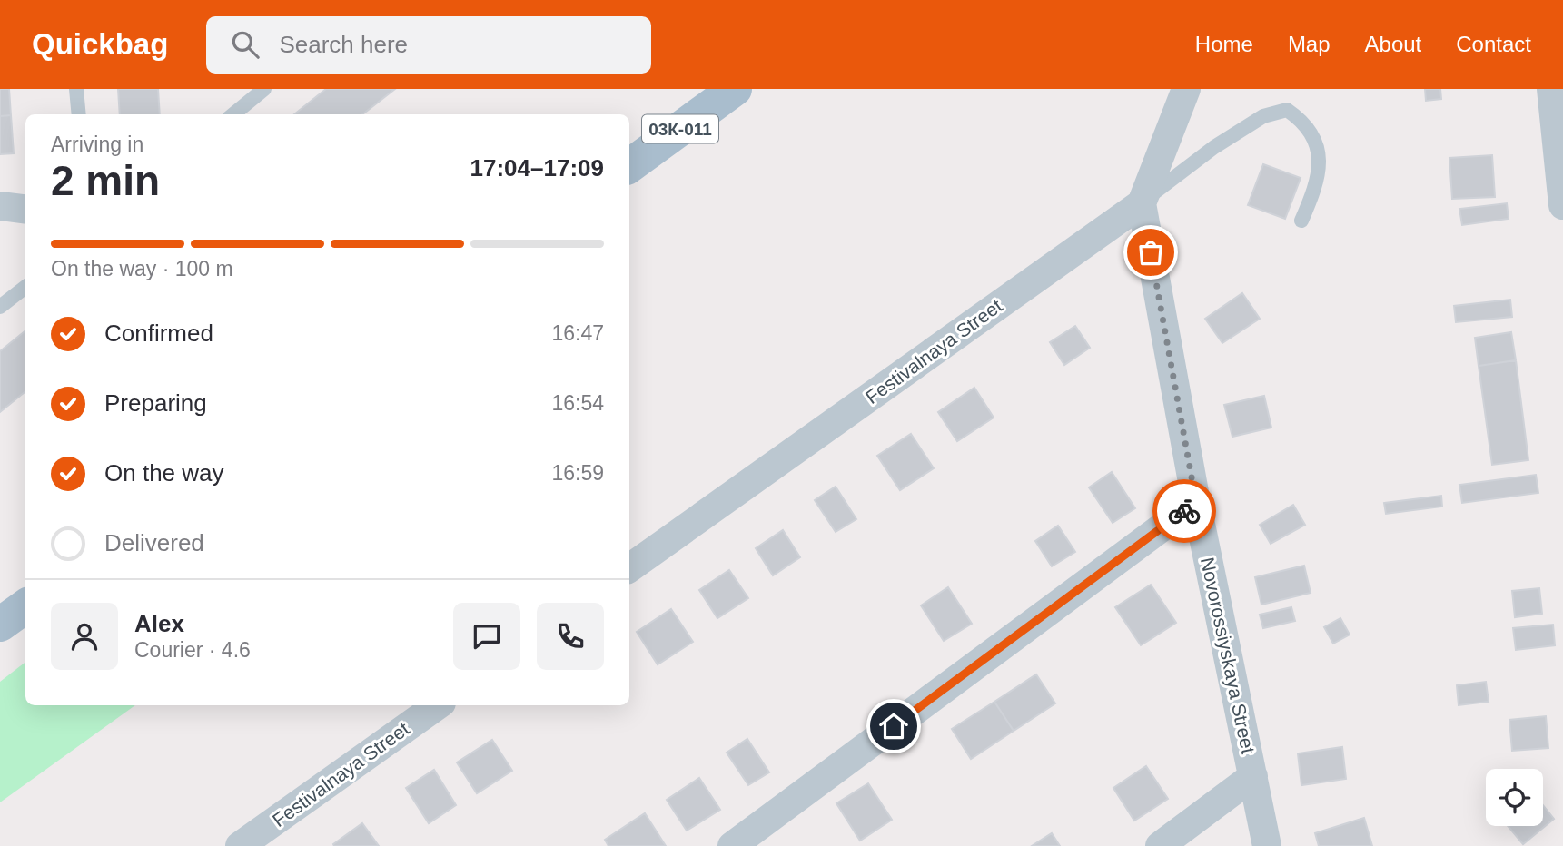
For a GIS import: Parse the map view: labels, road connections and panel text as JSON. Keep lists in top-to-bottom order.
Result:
{
  "streets": {
    "main road": ["03К-011"],
    "street": ["Festivalnaya Street", "Novorossiyskaya Street"]
  },
  "crossings": [
    ["Festivalnaya Street", "Novorossiyskaya Street"]
  ],
  "page": {
    "header": "Quickbag",
    "search": "Search here",
    "nav": [
      "Home",
      "Map",
      "About",
      "Contact"
    ],
    "heading": ["2 min", "Arriving in", "17:04–17:09"],
    "panel": ["Alex", "Courier · 4.6"],
    "bar": "On the way · 100 m",
    "list": [
      ["Confirmed", "16:47"],
      ["Preparing", "16:54"],
      ["On the way", "16:59"],
      "Delivered"
    ]
  }
}
